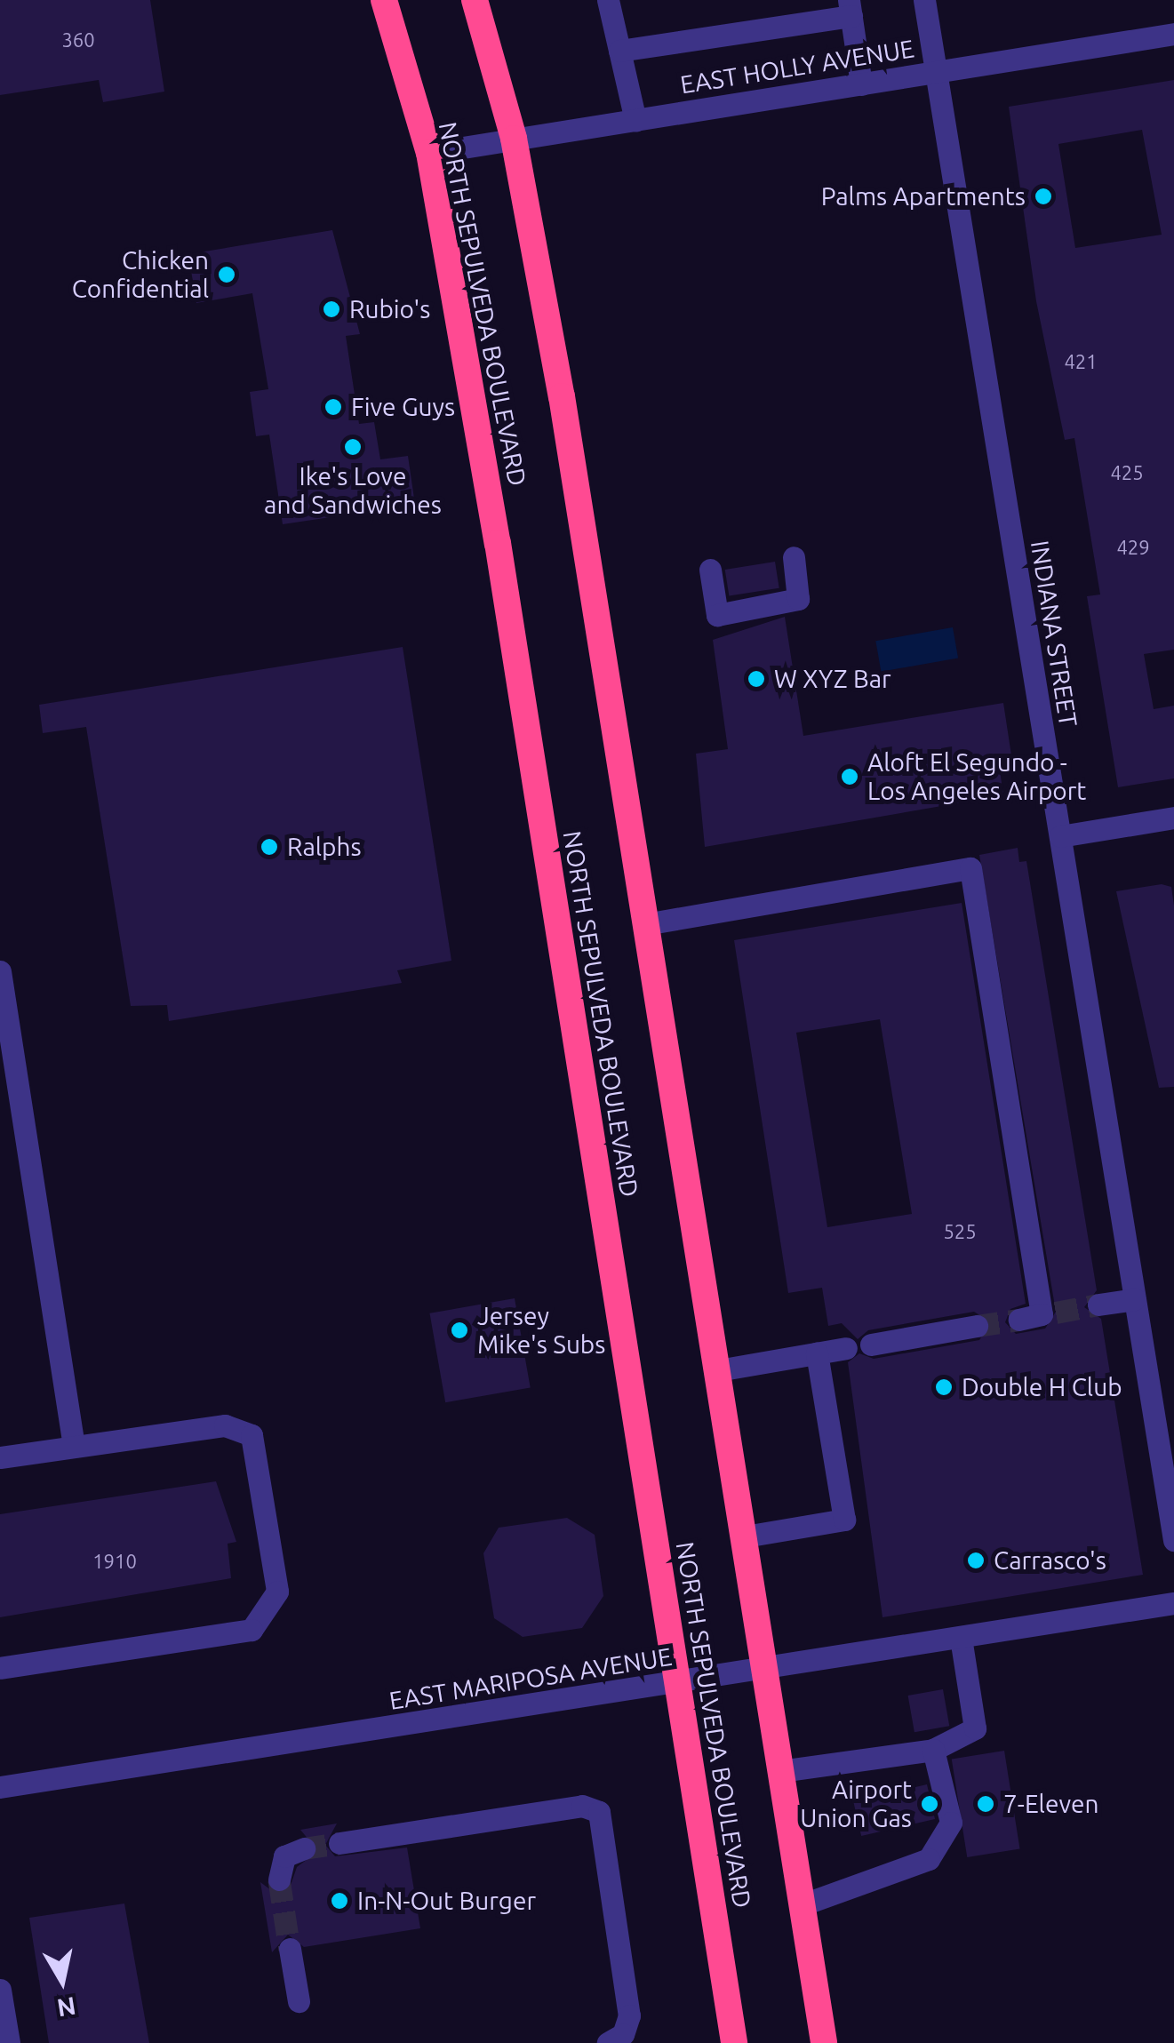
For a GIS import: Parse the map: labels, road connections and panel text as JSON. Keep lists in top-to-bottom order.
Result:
{
  "streets": {
    "highway": ["NORTH SEPULVEDA BOULEVARD"],
    "street": ["EAST HOLLY AVENUE", "INDIANA STREET", "EAST MARIPOSA AVENUE"]
  },
  "crossings": [
    ["EAST HOLLY AVENUE", "NORTH SEPULVEDA BOULEVARD"],
    ["EAST HOLLY AVENUE", "INDIANA STREET"],
    ["NORTH SEPULVEDA BOULEVARD", "EAST MARIPOSA AVENUE"]
  ],
  "places": [
    "Palms Apartments",
    "Chicken Confidential",
    "Rubio's",
    "Five Guys",
    "Ike's Love and Sandwiches",
    "W XYZ Bar",
    "Aloft El Segundo - Los Angeles Airport",
    "Ralphs",
    "Jersey Mike's Subs",
    "Double H Club",
    "Carrasco's",
    "Airport Union Gas",
    "7-Eleven",
    "In-N-Out Burger"
  ],
  "house_numbers": [
    "360",
    "421",
    "425",
    "429",
    "525",
    "1910"
  ],
  "north": "bottom"
}
